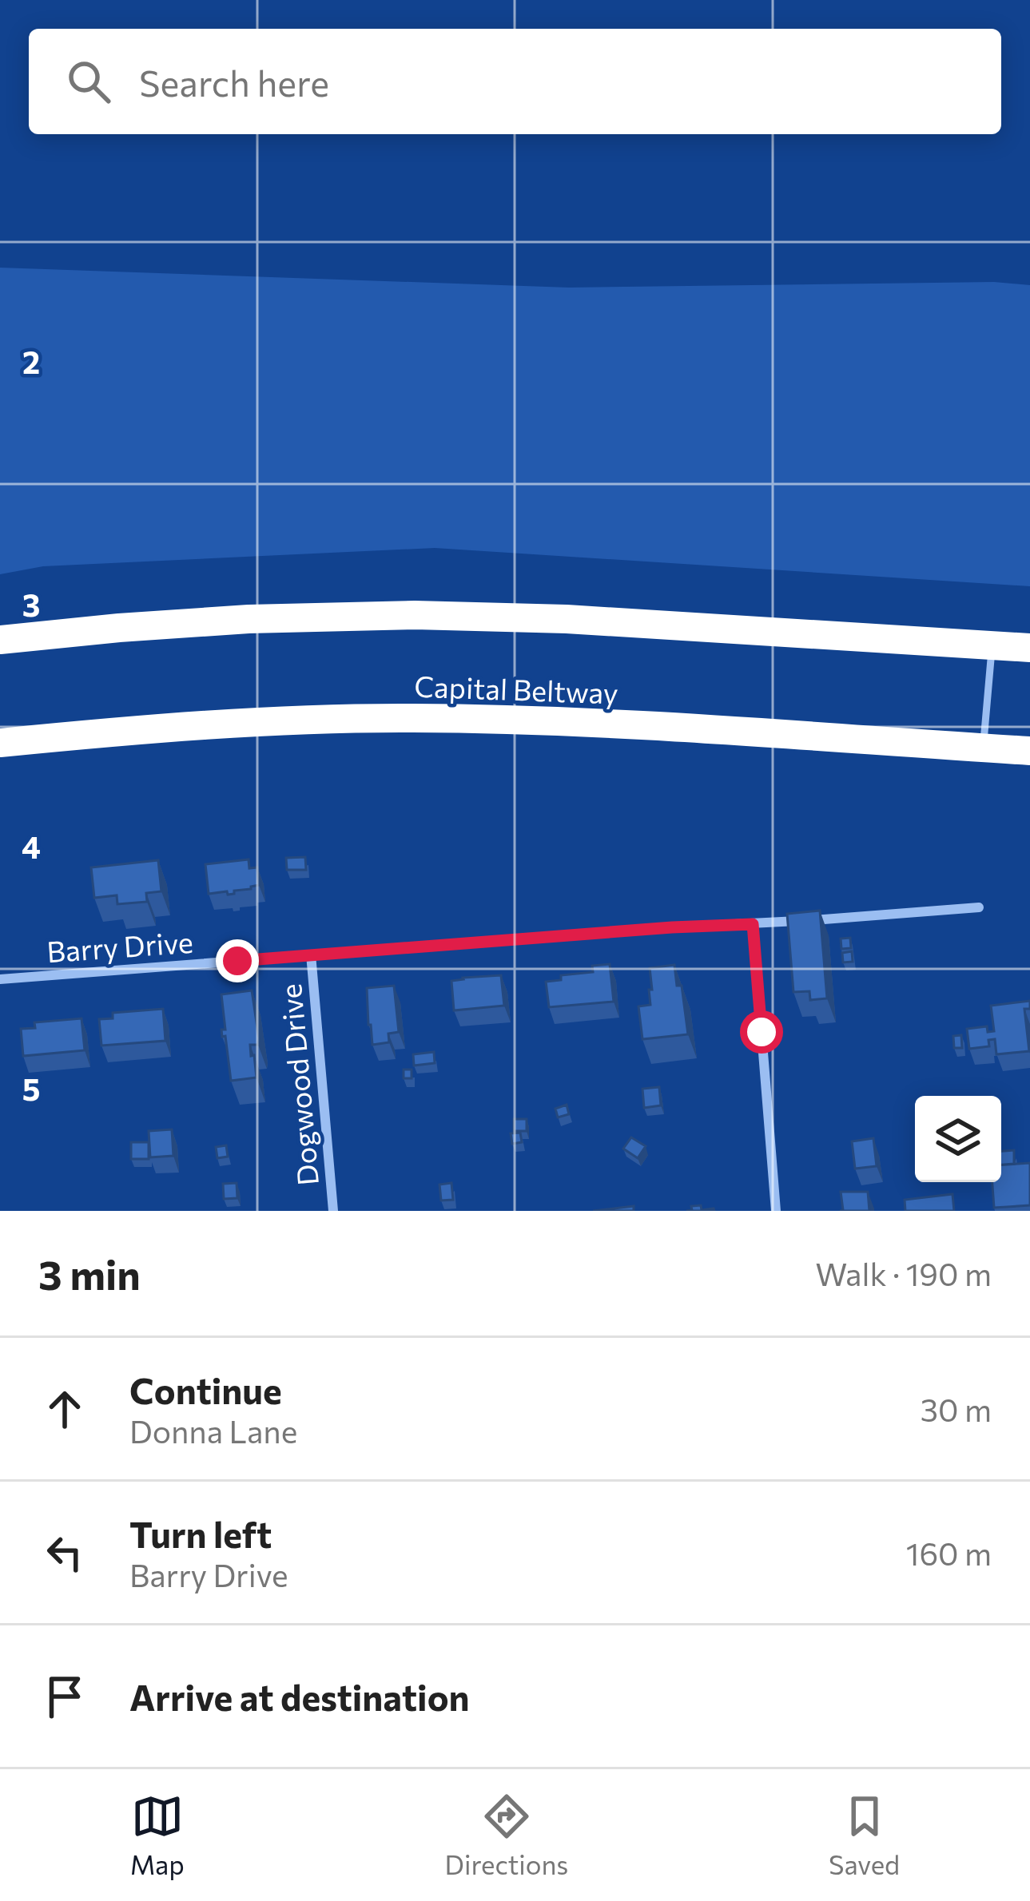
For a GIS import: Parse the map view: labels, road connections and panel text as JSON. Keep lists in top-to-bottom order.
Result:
{
  "streets": {
    "highway": ["Capital Beltway"],
    "street": ["Barry Drive", "Dogwood Drive"]
  },
  "crossings": [
    ["Barry Drive", "Dogwood Drive"]
  ],
  "page": {
    "search": "Search here",
    "heading": ["3 min", "Walk · 190 m"],
    "list": [
      ["Continue", "Donna Lane", "30 m"],
      ["Turn left", "Barry Drive", "160 m"],
      "Arrive at destination"
    ],
    "nav": ["Map", "Directions", "Saved"]
  },
  "grid": {
    "rows": [
      "2",
      "3",
      "4",
      "5"
    ]
  }
}
